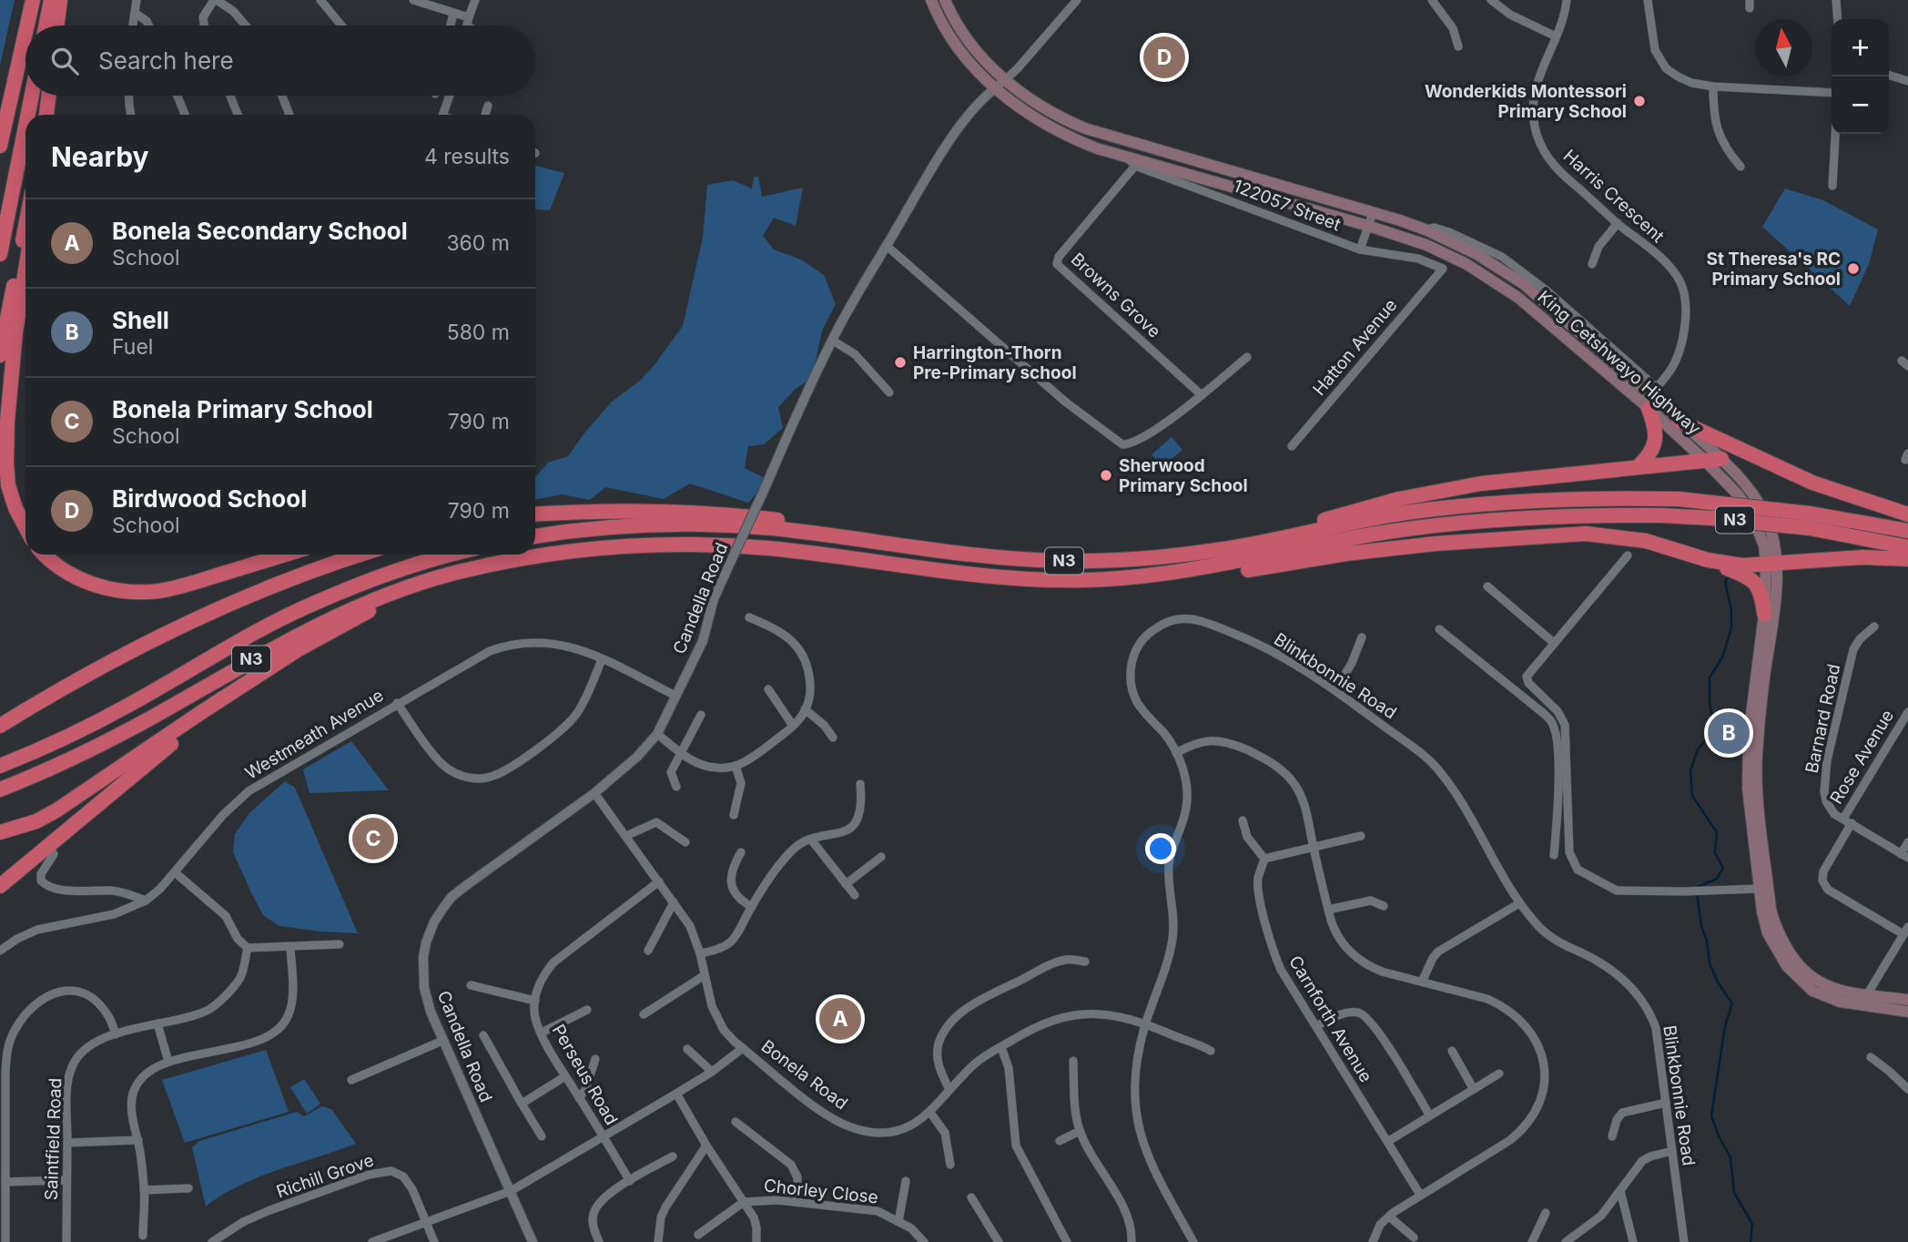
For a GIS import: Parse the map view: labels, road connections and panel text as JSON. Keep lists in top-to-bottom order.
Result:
{
  "streets": {
    "highway": ["N3"],
    "main road": ["King Cetshwayo Highway"],
    "street": [
      "Harris Crescent",
      "122057 Street",
      "Browns Grove",
      "Hatton Avenue",
      "Candella Road",
      "Blinkbonnie Road",
      "Barnard Road",
      "Westmeath Avenue",
      "Rose Avenue",
      "Carnforth Avenue",
      "Perseus Road",
      "Bonela Road",
      "Saintfield Road",
      "Richill Grove",
      "Chorley Close"
    ]
  },
  "crossings": [
    ["Harris Crescent", "King Cetshwayo Highway"],
    ["122057 Street", "Browns Grove"],
    ["122057 Street", "Hatton Avenue"],
    ["122057 Street", "King Cetshwayo Highway"],
    ["King Cetshwayo Highway", "Candella Road"],
    ["Candella Road", "Westmeath Avenue"],
    ["Candella Road", "Bonela Road"],
    ["Blinkbonnie Road", "Bonela Road"],
    ["Barnard Road", "Rose Avenue"]
  ],
  "places": [
    "Wonderkids Montessori Primary School",
    "St Theresa's RC Primary School",
    "Harrington-Thorn Pre-Primary school",
    "Sherwood Primary School"
  ],
  "north": "top",
  "page": {
    "map_buttons": ["+", "−"],
    "search": "Search here",
    "pins": [
      "D",
      "B",
      "C",
      "A"
    ],
    "heading": ["Nearby", "4 results"],
    "list": [
      {
        "mark": "A",
        "name": "Bonela Secondary School",
        "note": "School",
        "value": "360 m"
      },
      {
        "mark": "B",
        "name": "Shell",
        "note": "Fuel",
        "value": "580 m"
      },
      {
        "mark": "C",
        "name": "Bonela Primary School",
        "note": "School",
        "value": "790 m"
      },
      {
        "mark": "D",
        "name": "Birdwood School",
        "note": "School",
        "value": "790 m"
      }
    ]
  }
}
